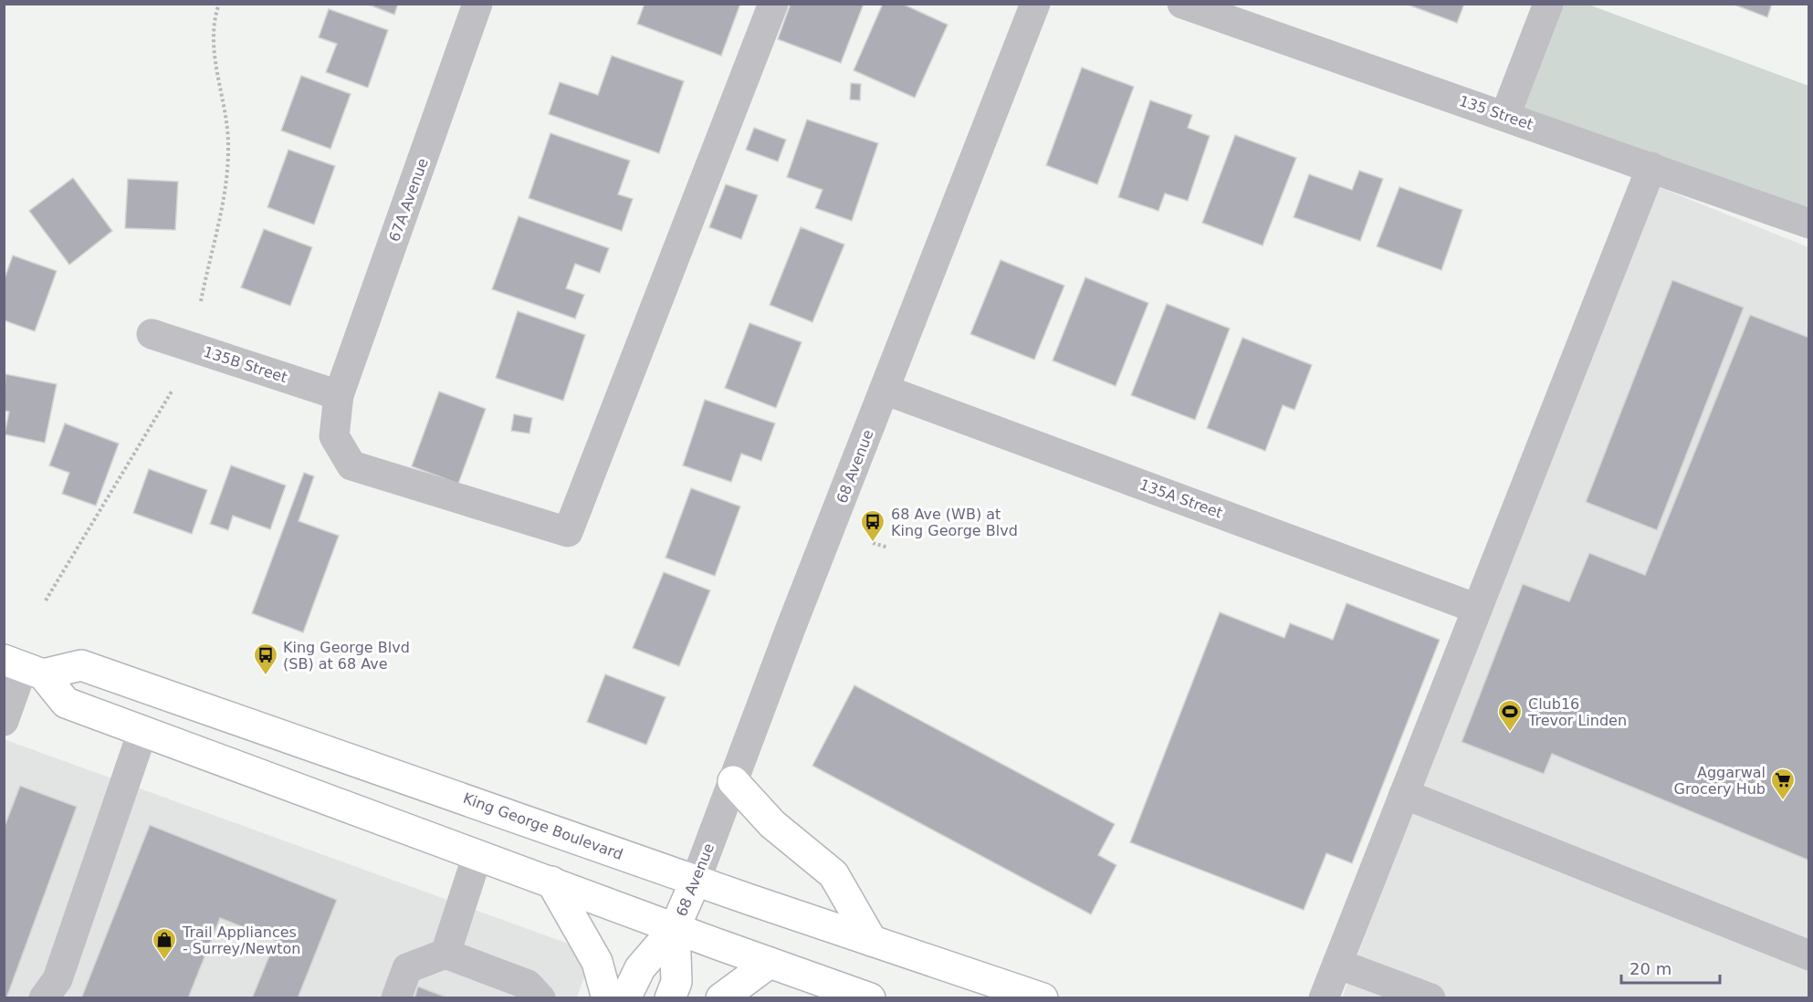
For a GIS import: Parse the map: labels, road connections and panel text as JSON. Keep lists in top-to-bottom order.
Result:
{
  "streets": {
    "main road": ["68 Avenue", "King George Boulevard"],
    "street": [
      "135 Street",
      "67A Avenue",
      "135B Street",
      "135A Street"
    ]
  },
  "crossings": [
    ["67A Avenue", "135B Street"],
    ["68 Avenue", "135A Street"],
    ["68 Avenue", "King George Boulevard"]
  ],
  "places": {
    "bus stop": ["68 Ave (WB) at King George Blvd", "King George Blvd (SB) at 68 Ave"],
    "sports": ["Club16 Trevor Linden"],
    "supermarket": ["Aggarwal Grocery Hub"],
    "shop": ["Trail Appliances - Surrey/Newton"]
  },
  "scale_bar": "20 m"
}
